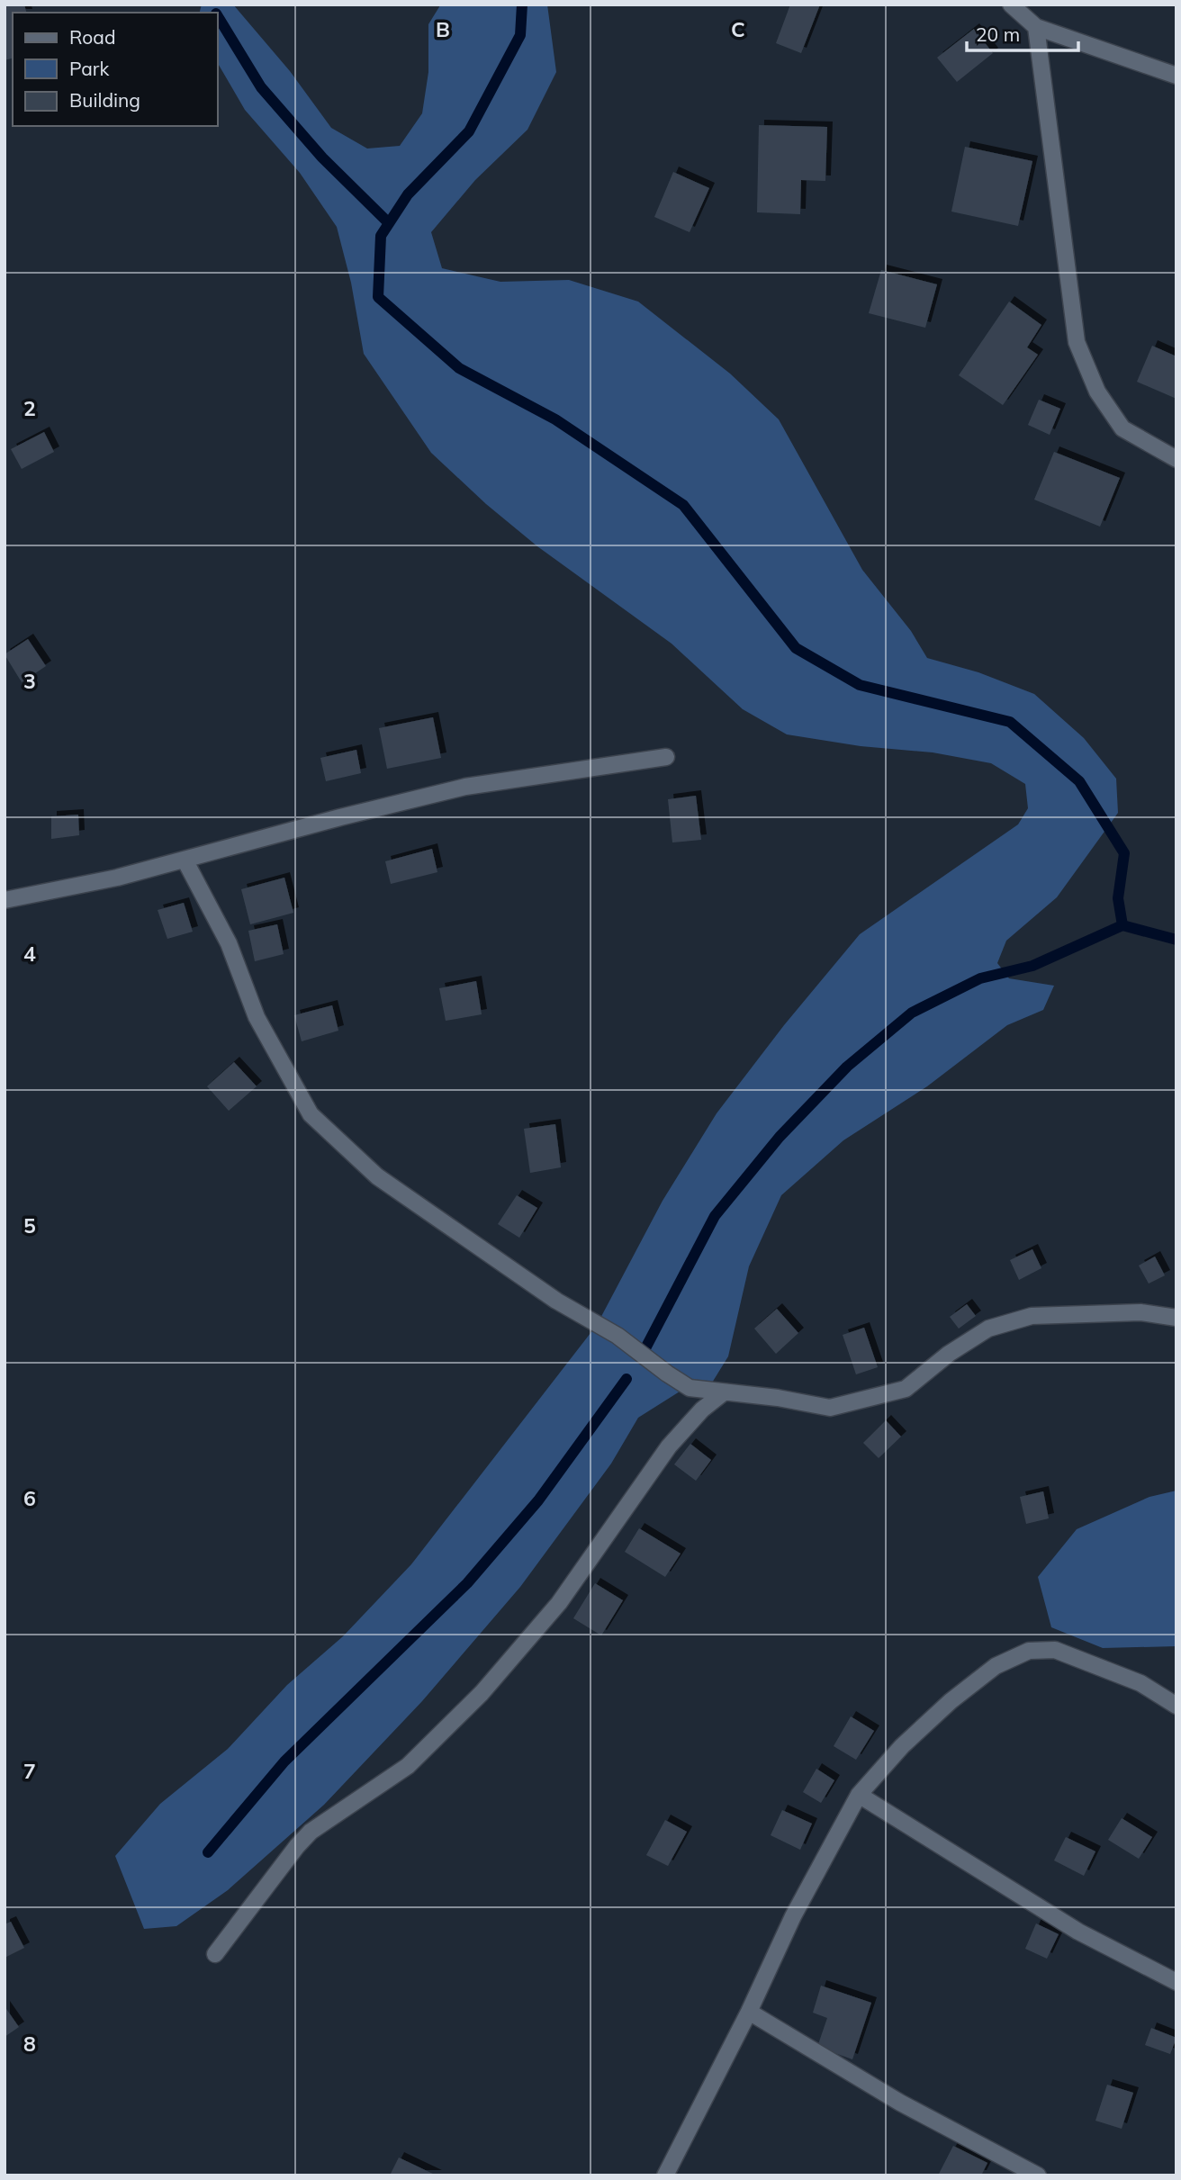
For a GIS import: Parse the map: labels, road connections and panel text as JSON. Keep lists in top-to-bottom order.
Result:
{
  "legend": ["Road", "Park", "Building"],
  "scale_bar": "20 m",
  "grid": {
    "columns": ["B", "C"],
    "rows": [
      "2",
      "3",
      "4",
      "5",
      "6",
      "7",
      "8"
    ]
  }
}
